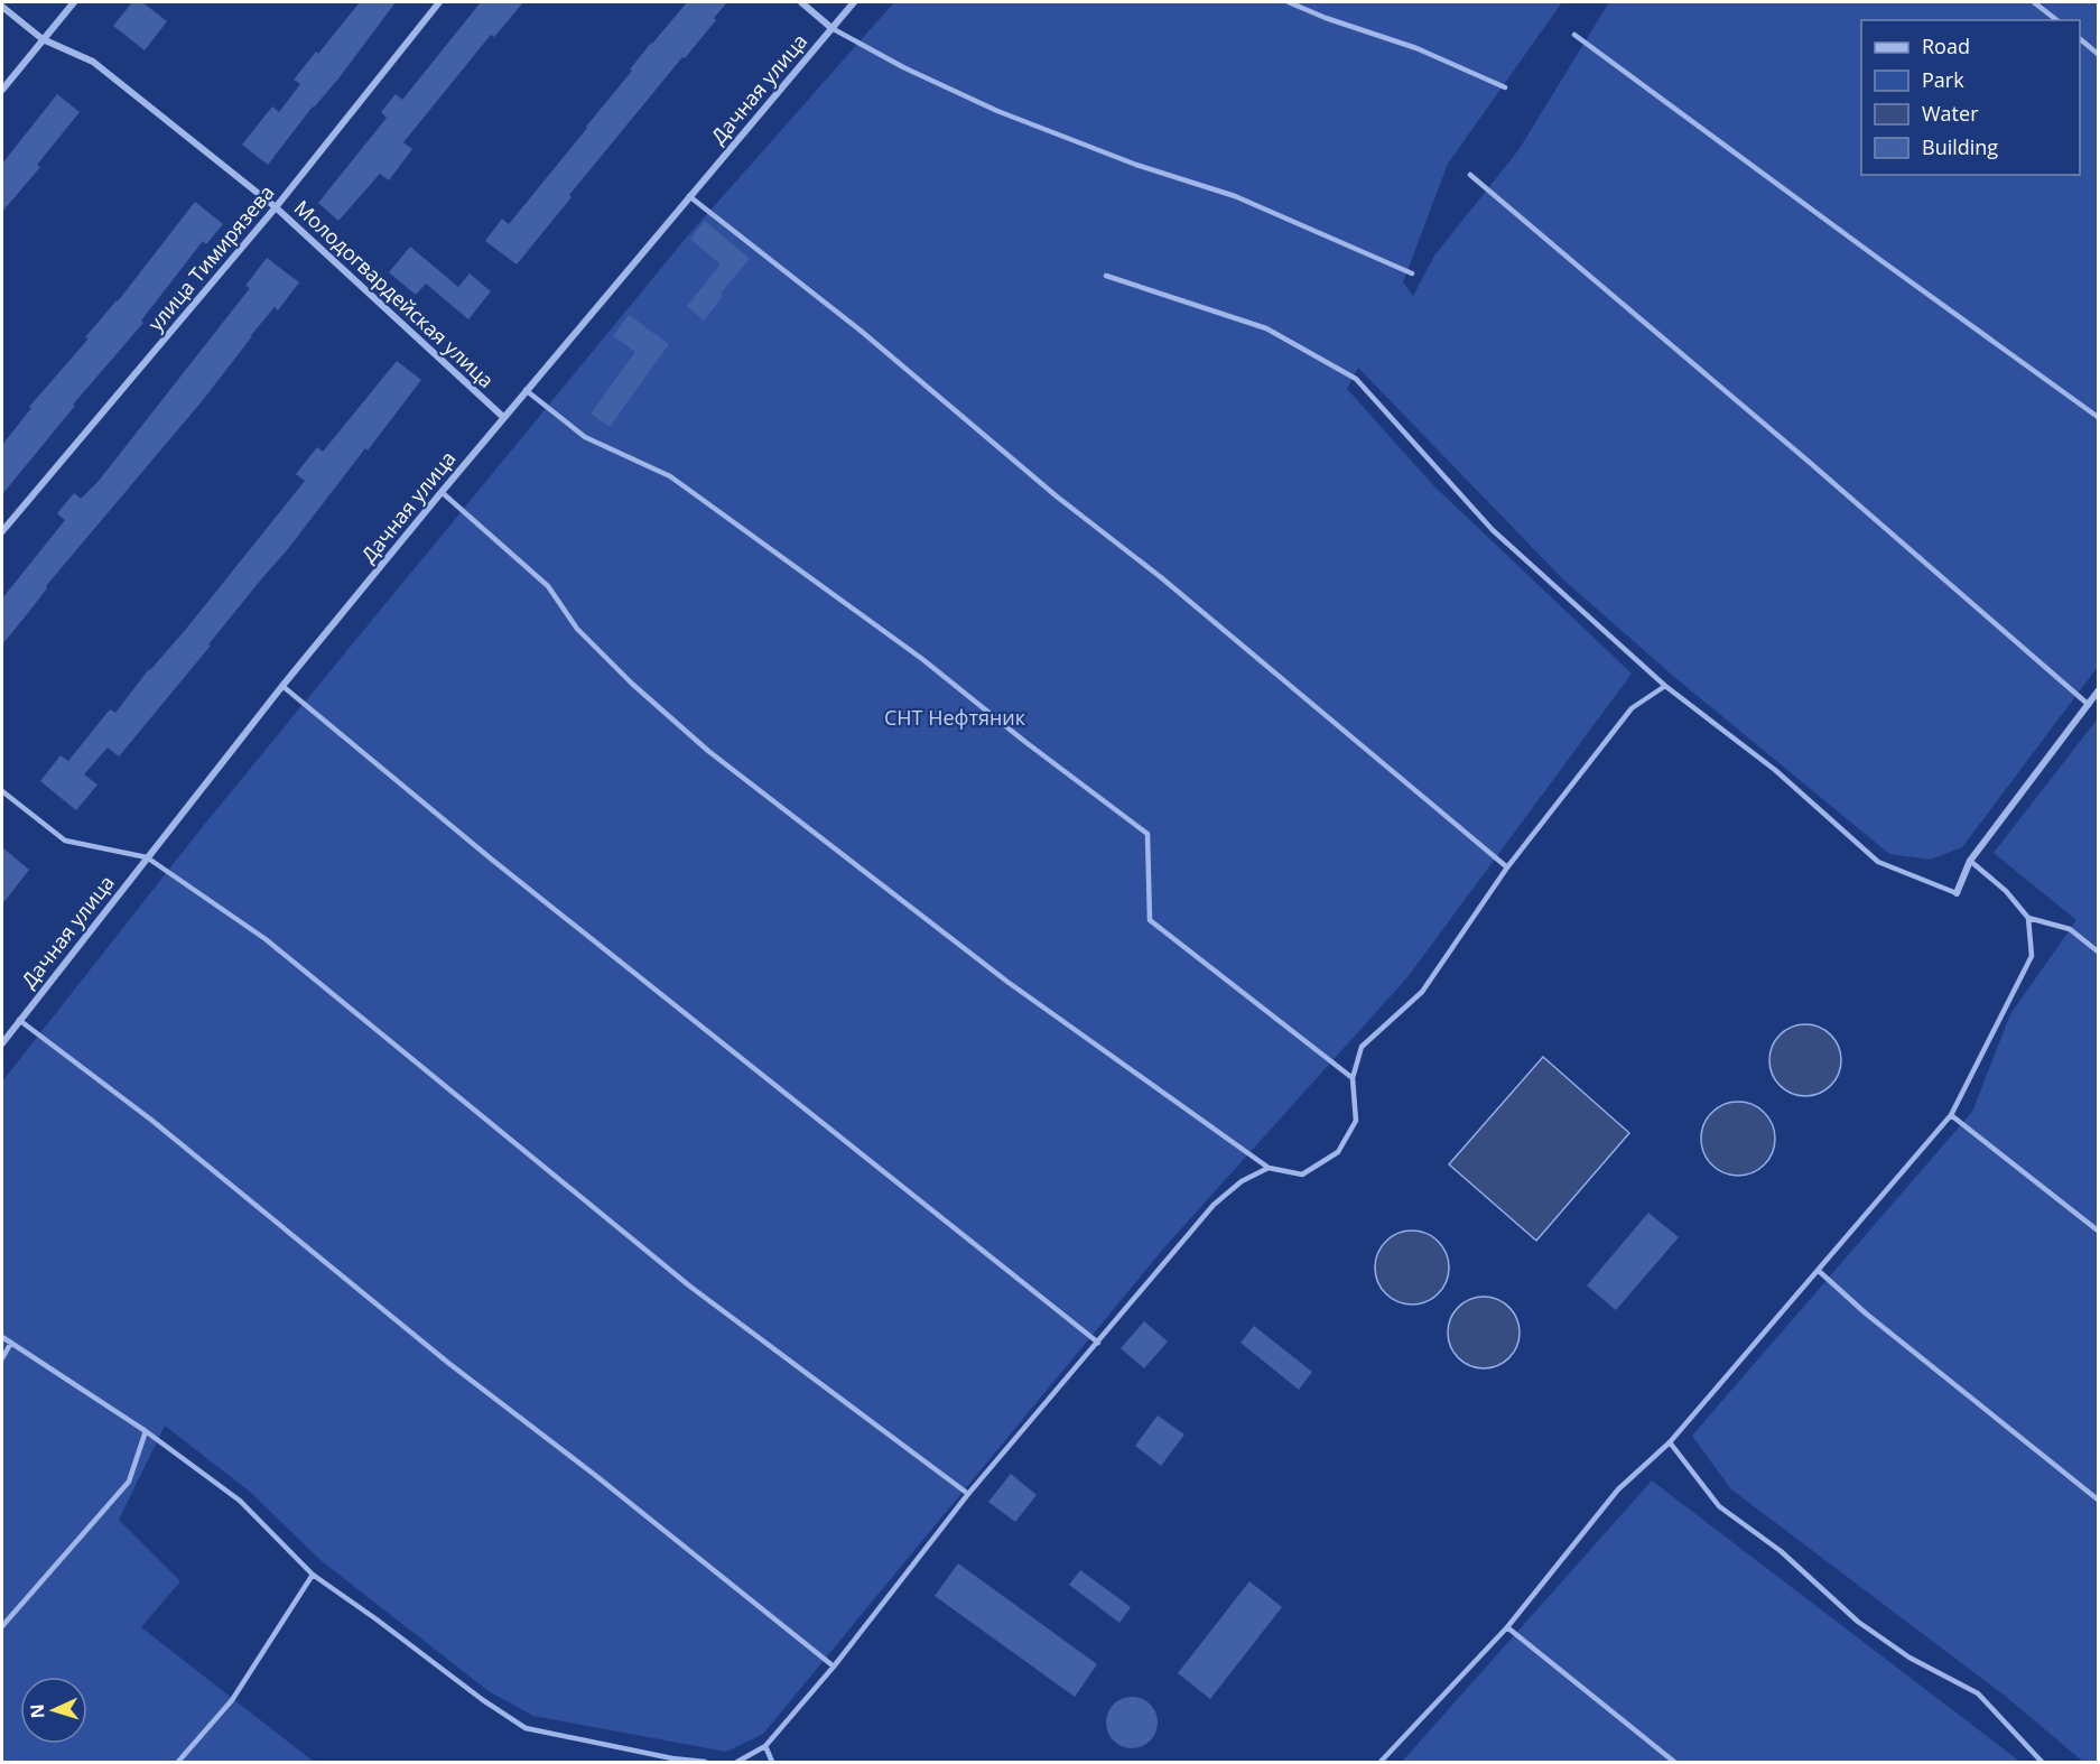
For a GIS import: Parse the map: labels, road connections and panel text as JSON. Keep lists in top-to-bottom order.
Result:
{
  "streets": {
    "street": ["Дачная улица", "улица Тимирязева", "Молодогвардейская улица"]
  },
  "crossings": [
    ["Дачная улица", "Молодогвардейская улица"],
    ["улица Тимирязева", "Молодогвардейская улица"]
  ],
  "parks": ["СНТ Нефтяник"],
  "legend": [
    "Road",
    "Park",
    "Water",
    "Building"
  ],
  "north": "left"
}
